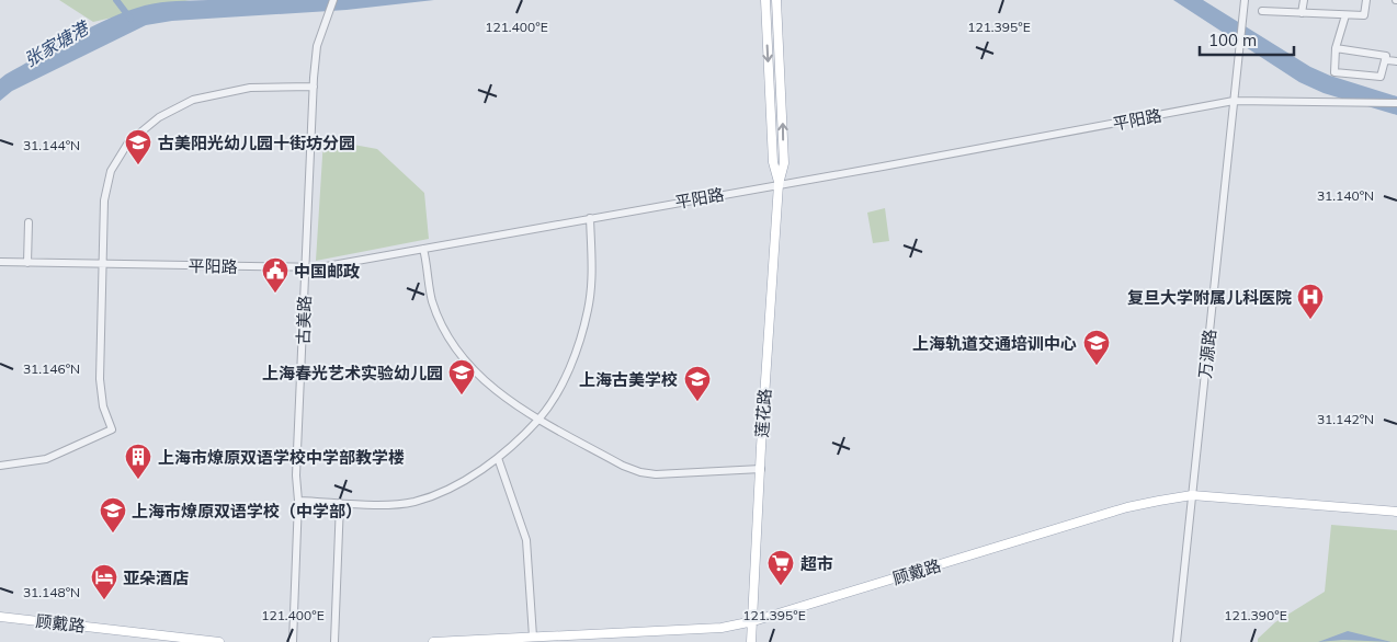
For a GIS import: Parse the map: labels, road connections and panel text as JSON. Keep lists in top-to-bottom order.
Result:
{
  "streets": {
    "main road": ["莲花路", "顾戴路"],
    "street": ["平阳路", "古美路", "万源路"]
  },
  "crossings": [
    ["平阳路", "古美路"],
    ["平阳路", "万源路"],
    ["平阳路", "莲花路"],
    ["万源路", "顾戴路"],
    ["莲花路", "顾戴路"]
  ],
  "water": ["张家塘港"],
  "places": {
    "school or university": [
      "古美阳光幼儿园十街坊分园",
      "上海轨道交通培训中心",
      "上海春光艺术实验幼儿园",
      "上海古美学校",
      "上海市燎原双语学校（中学部）"
    ],
    "public building": ["中国邮政"],
    "hospital": ["复旦大学附属儿科医院"],
    "building": ["上海市燎原双语学校中学部教学楼"],
    "supermarket": ["超市"],
    "hotel": ["亚朵酒店"]
  },
  "scale_bar": "100 m",
  "coordinates": [
    "121.400°E",
    "121.395°E",
    "31.144°N",
    "31.140°N",
    "31.146°N",
    "31.142°N",
    "31.148°N",
    "121.390°E"
  ]
}
